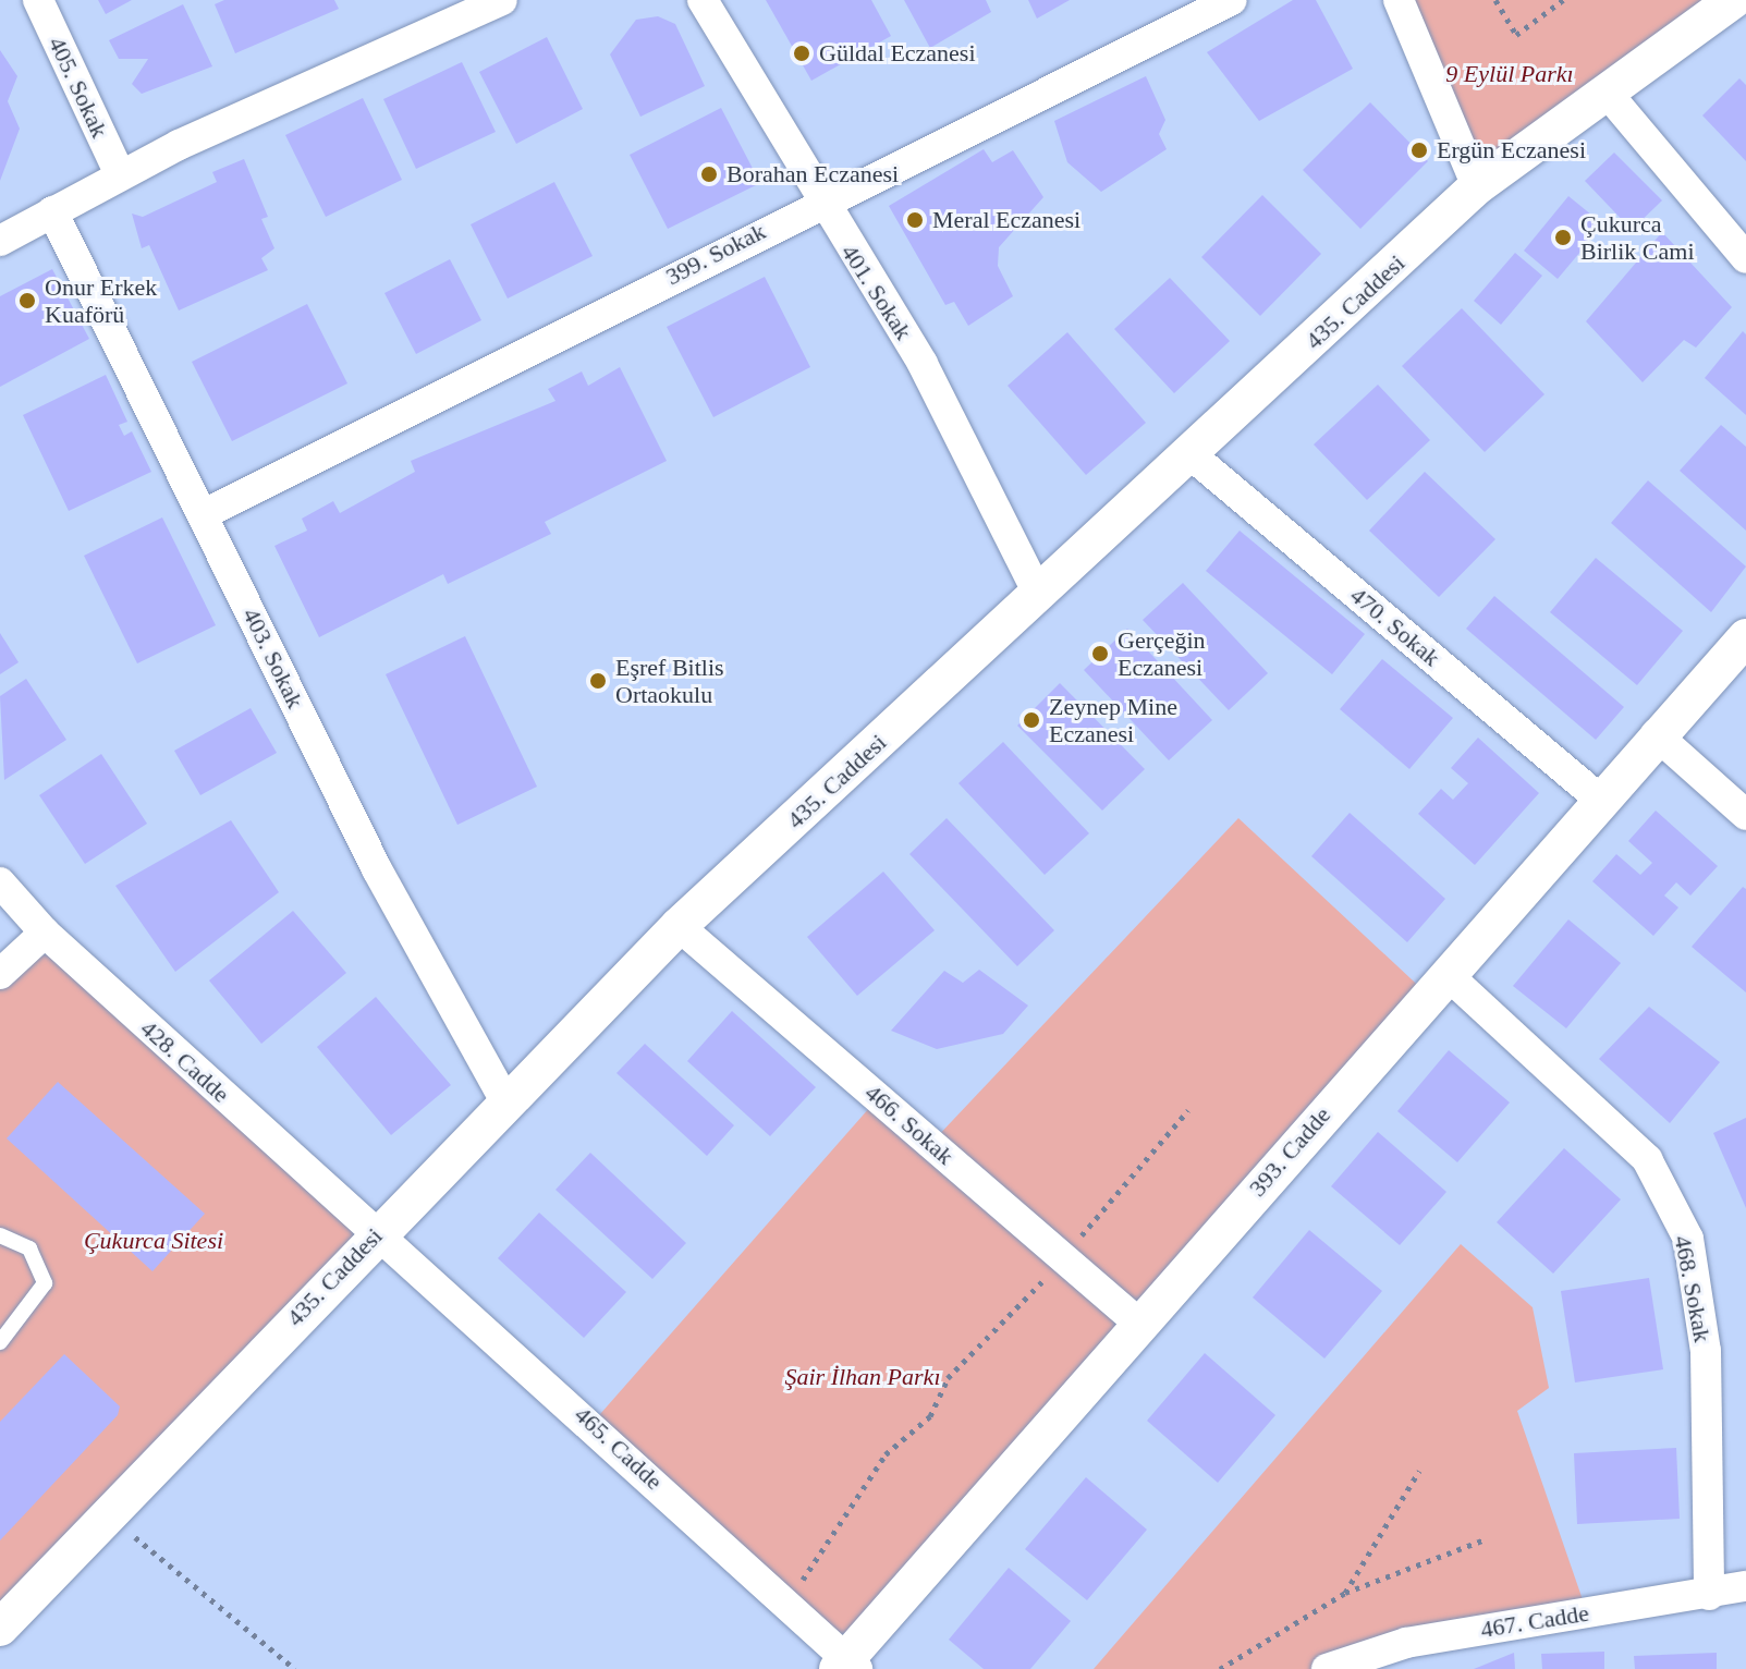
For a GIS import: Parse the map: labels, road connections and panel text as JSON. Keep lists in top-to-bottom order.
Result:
{
  "streets": {
    "street": [
      "405. Sokak",
      "399. Sokak",
      "401. Sokak",
      "435. Caddesi",
      "470. Sokak",
      "403. Sokak",
      "428. Cadde",
      "466. Sokak",
      "393. Cadde",
      "468. Sokak",
      "465. Cadde",
      "467. Cadde"
    ]
  },
  "crossings": [
    ["399. Sokak", "401. Sokak"],
    ["399. Sokak", "403. Sokak"],
    ["401. Sokak", "435. Caddesi"],
    ["435. Caddesi", "470. Sokak"],
    ["435. Caddesi", "403. Sokak"],
    ["435. Caddesi", "428. Cadde"],
    ["435. Caddesi", "466. Sokak"],
    ["435. Caddesi", "465. Cadde"],
    ["470. Sokak", "393. Cadde"],
    ["428. Cadde", "465. Cadde"],
    ["466. Sokak", "393. Cadde"],
    ["393. Cadde", "468. Sokak"],
    ["393. Cadde", "465. Cadde"],
    ["468. Sokak", "467. Cadde"]
  ],
  "parks": ["9 Eylül Parkı", "Çukurca Sitesi", "Şair İlhan Parkı"],
  "places": [
    "Güldal Eczanesi",
    "Ergün Eczanesi",
    "Borahan Eczanesi",
    "Meral Eczanesi",
    "Çukurca Birlik Cami",
    "Onur Erkek Kuaförü",
    "Gerçeğin Eczanesi",
    "Eşref Bitlis Ortaokulu",
    "Zeynep Mine Eczanesi"
  ]
}
